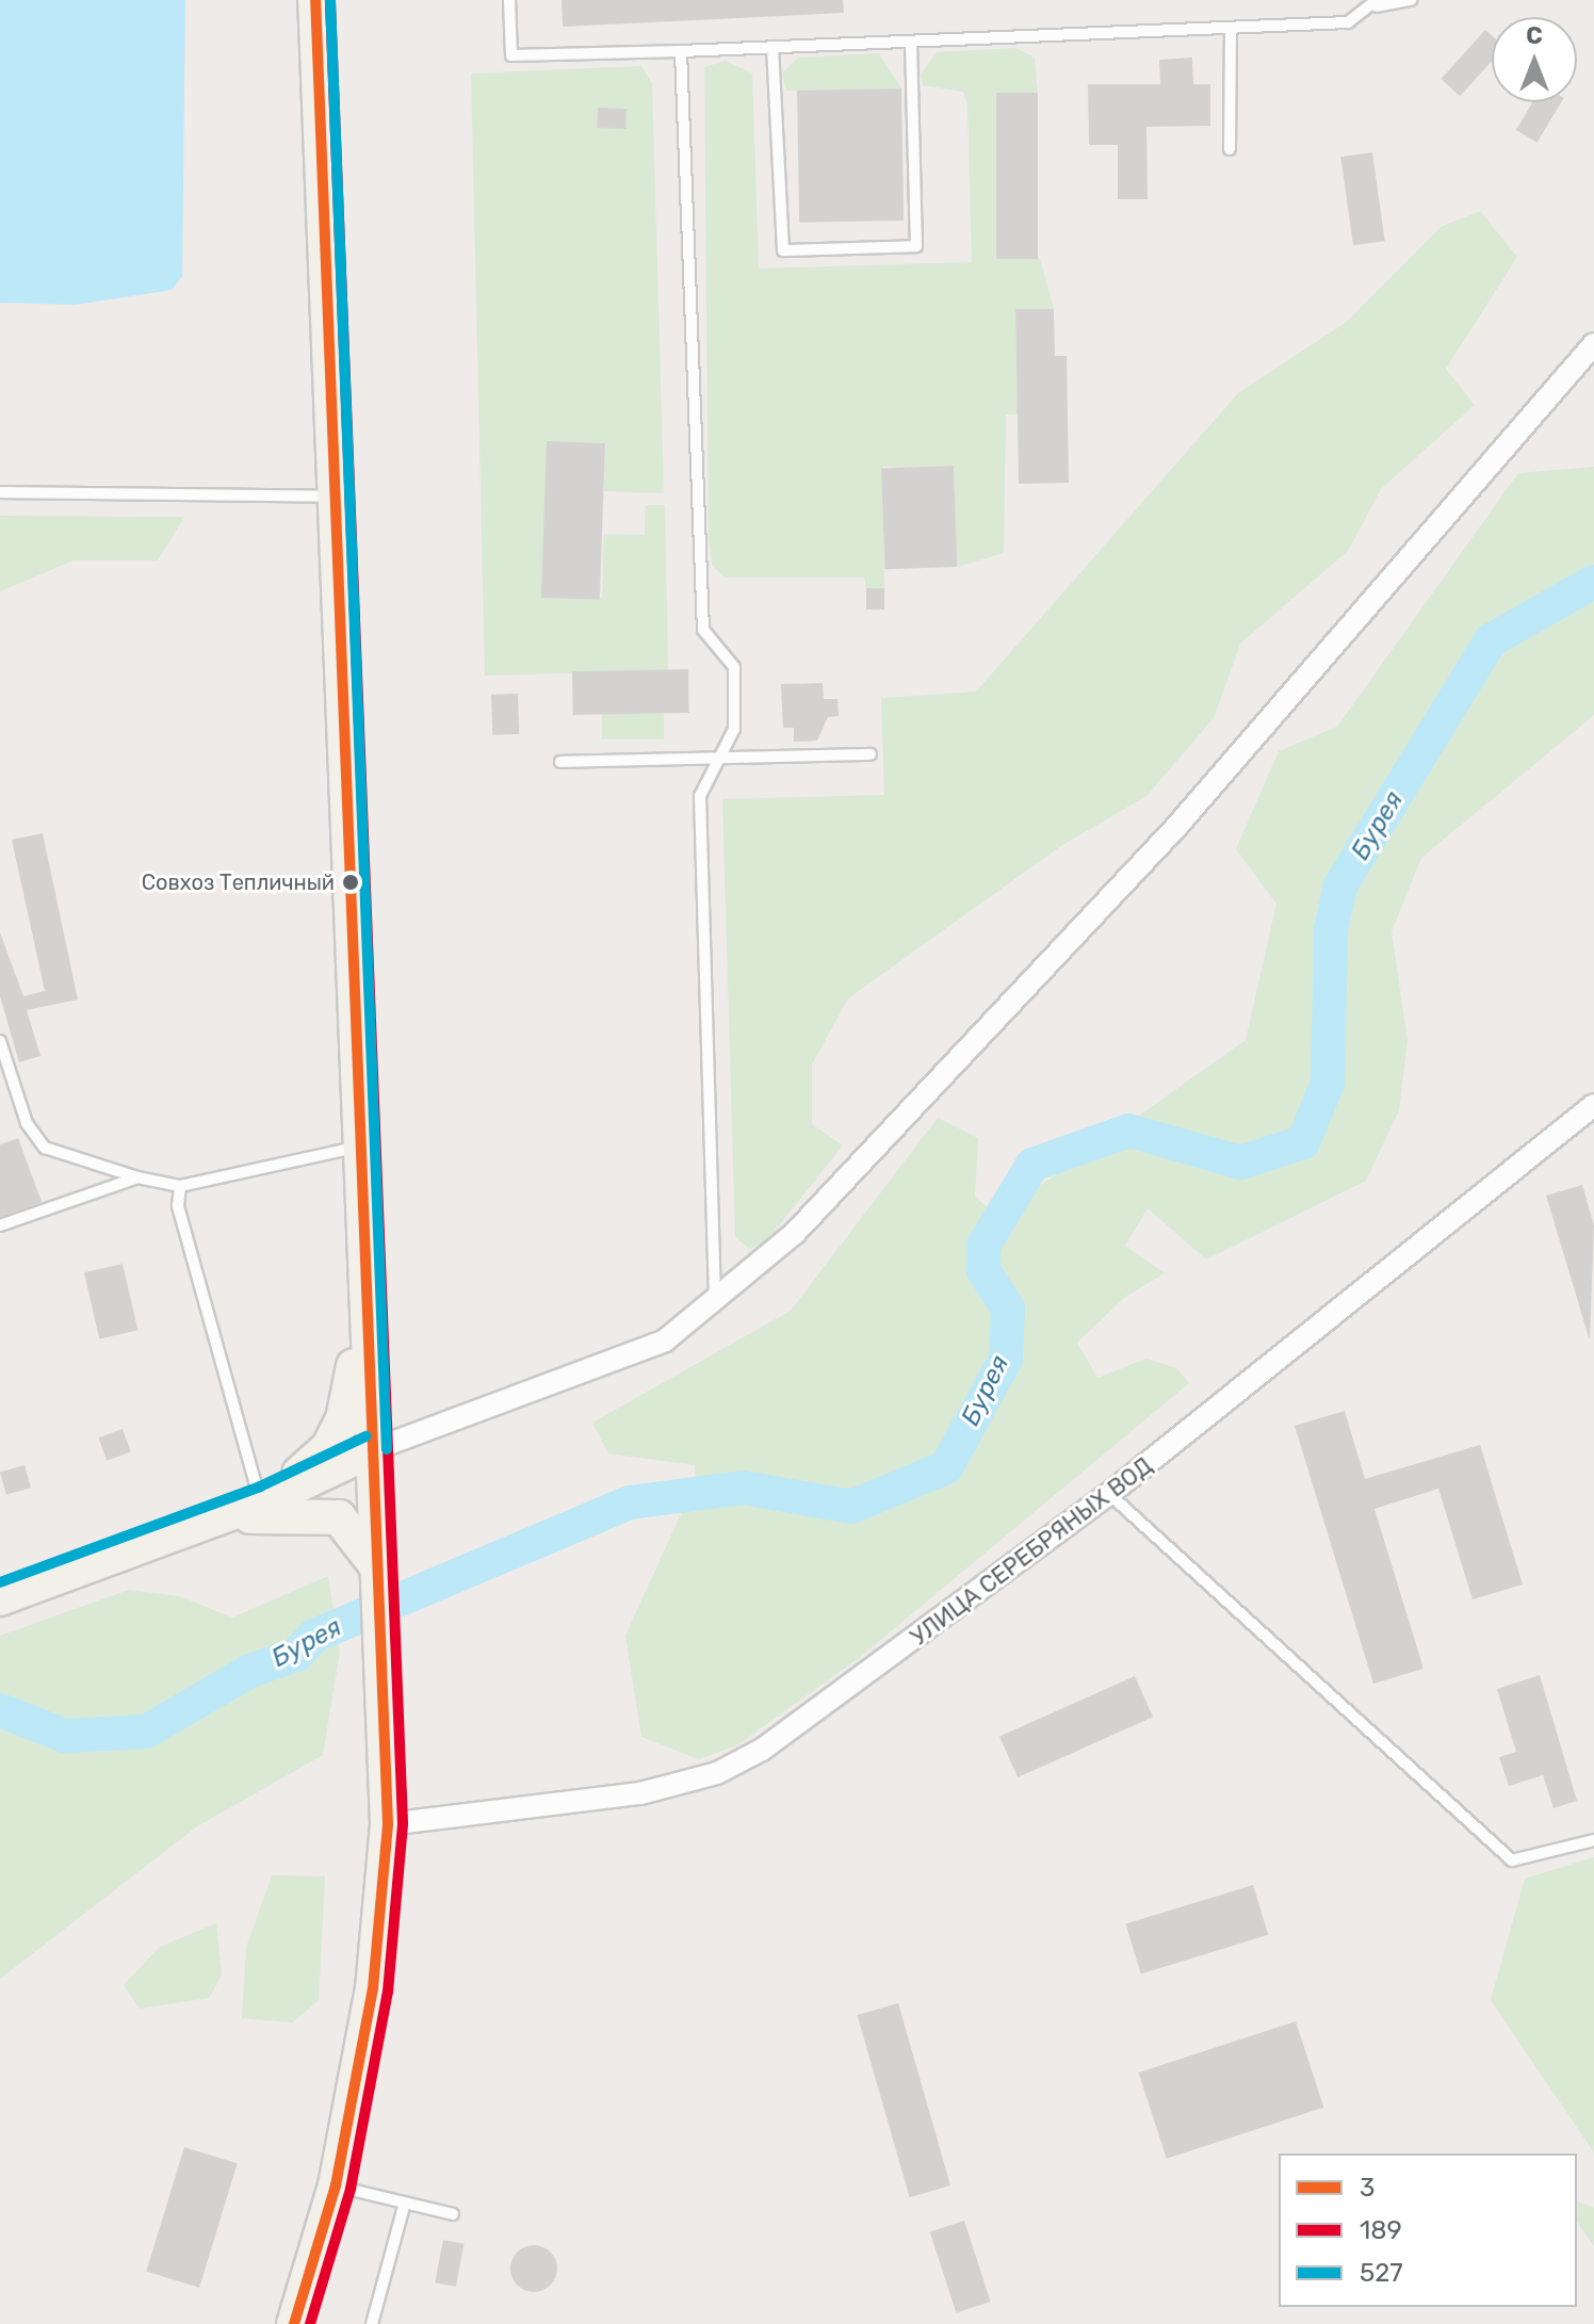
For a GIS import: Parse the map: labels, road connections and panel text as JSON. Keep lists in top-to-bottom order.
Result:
{
  "streets": {
    "street": ["УЛИЦА СЕРЕБРЯНЫХ ВОД"]
  },
  "water": ["Бурея"],
  "places": ["Совхоз Тепличный"],
  "lines": ["transit line 3", "transit line 189", "transit line 527"],
  "legend": ["3", "189", "527"],
  "north": "top"
}
